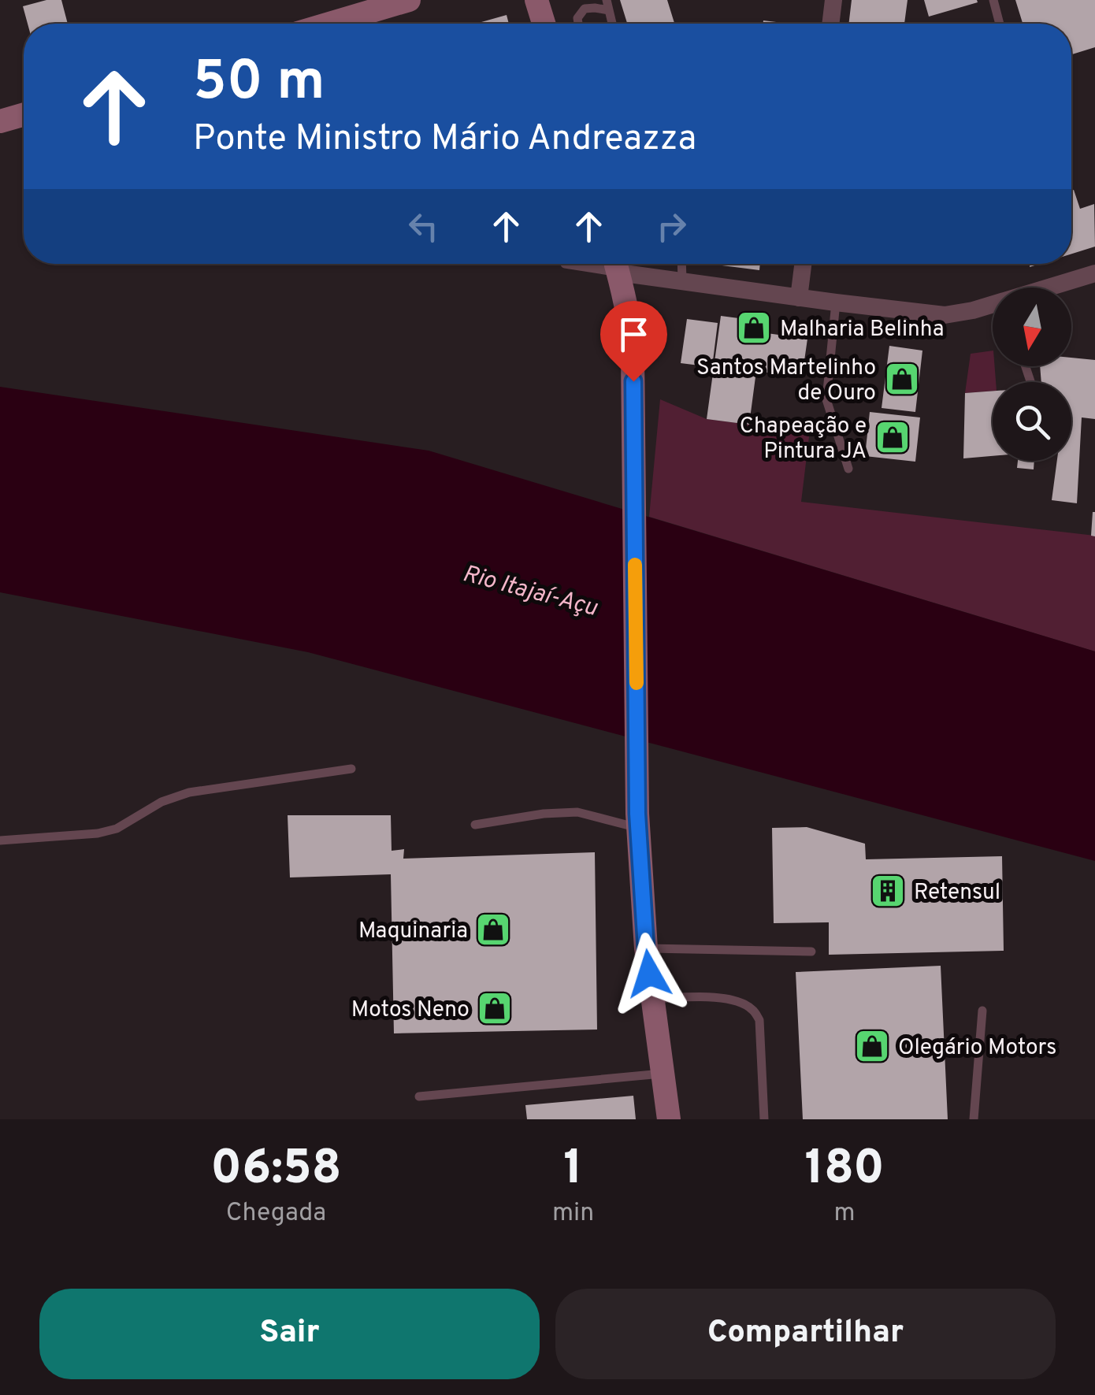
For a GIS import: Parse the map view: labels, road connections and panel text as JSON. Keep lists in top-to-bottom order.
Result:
{
  "water": ["Rio Itajaí-Açu"],
  "places": {
    "shop": [
      "Malharia Belinha",
      "Santos Martelinho de Ouro",
      "Chapeação e Pintura JA",
      "Maquinaria",
      "Motos Neno",
      "Olegário Motors"
    ],
    "building": ["Retensul"]
  },
  "north": "bottom",
  "page": {
    "turn": ["50 m", "Ponte Ministro Mário Andreazza"],
    "eta": [
      "06:58",
      "Chegada",
      "1",
      "min",
      "180",
      "m"
    ],
    "buttons": ["Sair", "Compartilhar"]
  }
}
